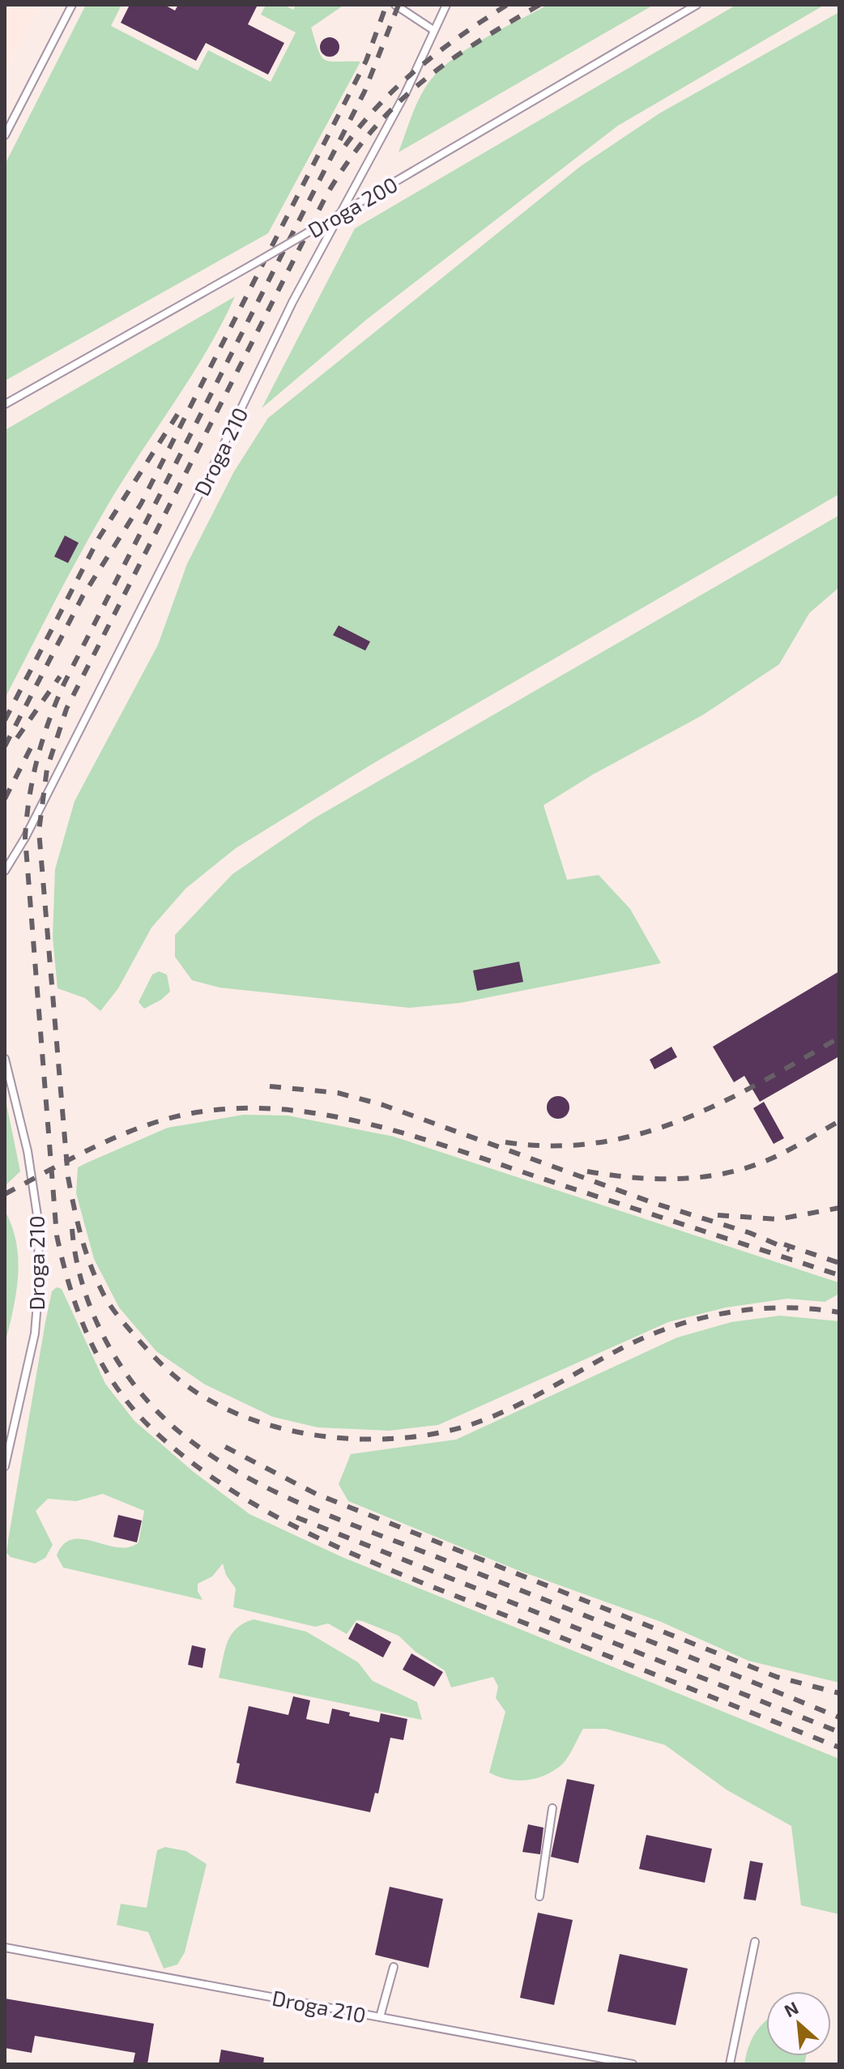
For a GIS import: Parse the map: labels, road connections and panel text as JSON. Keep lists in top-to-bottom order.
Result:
{
  "streets": {
    "lane": ["Droga 200", "Droga 210"]
  },
  "north": "top left"
}
